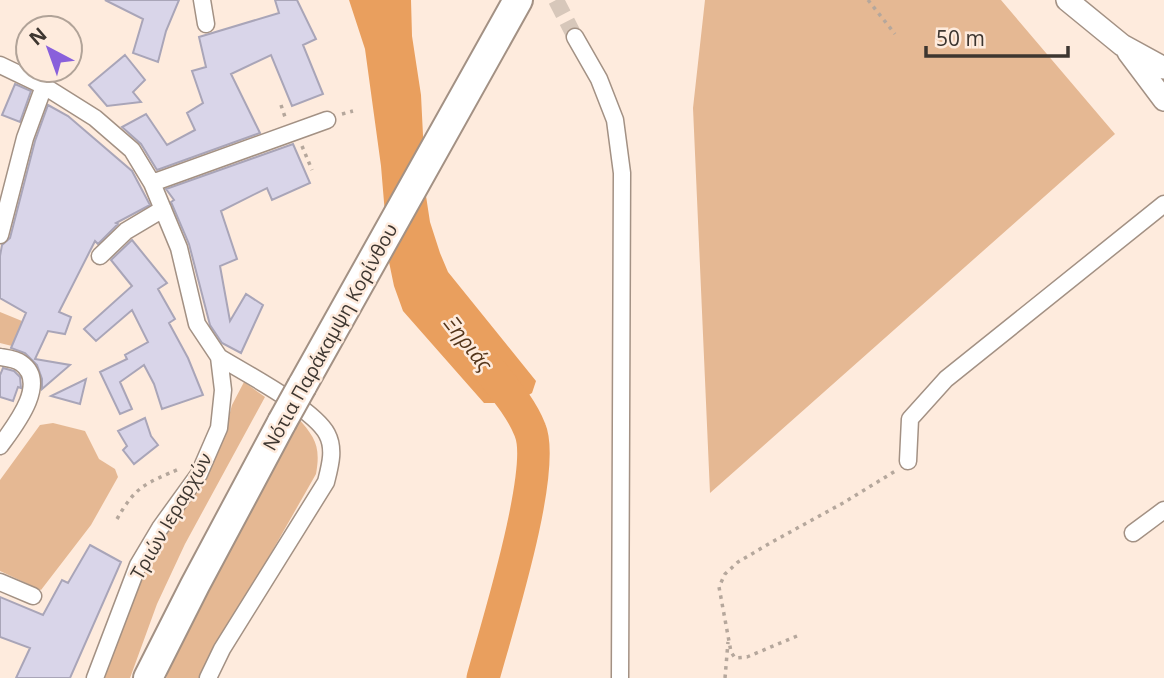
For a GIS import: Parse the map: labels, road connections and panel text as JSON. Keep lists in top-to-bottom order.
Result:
{
  "streets": {
    "highway": ["Νότια Παράκαμψη Κορίνθου"],
    "street": ["Τριών Ιεραρχών"]
  },
  "water": ["Ξηριάς"],
  "scale_bar": "50 m",
  "north": "top left"
}
